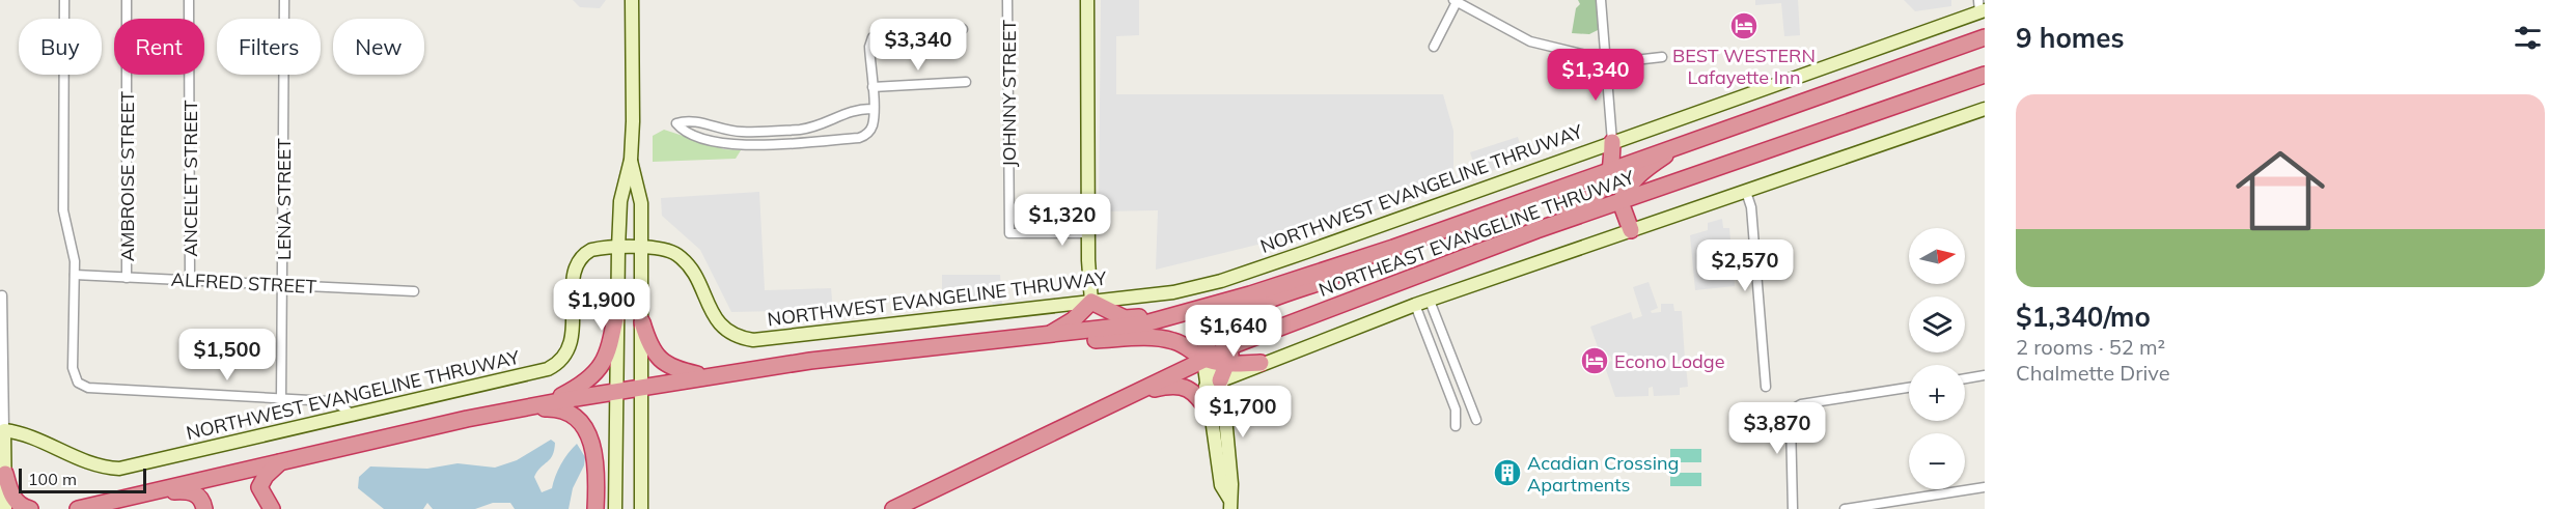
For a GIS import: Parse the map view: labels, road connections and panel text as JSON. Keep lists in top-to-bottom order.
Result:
{
  "streets": {
    "highway": ["NORTHEAST EVANGELINE THRUWAY"],
    "street": [
      "JOHNNY STREET",
      "AMBROISE STREET",
      "ANCELET STREET",
      "NORTHWEST EVANGELINE THRUWAY",
      "LENA STREET",
      "ALFRED STREET"
    ]
  },
  "crossings": [
    ["AMBROISE STREET", "ALFRED STREET"],
    ["ANCELET STREET", "ALFRED STREET"],
    ["LENA STREET", "ALFRED STREET"]
  ],
  "places": {
    "hotel": ["BEST WESTERN Lafayette Inn", "Econo Lodge"],
    "building": ["Acadian Crossing Apartments"]
  },
  "scale_bar": "100 m",
  "north": "right",
  "page": {
    "heading": "9 homes",
    "price": [
      "$3,340",
      "$1,340",
      "$1,320",
      "$2,570",
      "$1,900",
      "$1,640",
      "$1,500",
      "$1,700",
      "$3,870"
    ],
    "chip": [
      "Buy",
      "Rent",
      "Filters",
      "New"
    ],
    "list": [
      {
        "name": "$1,340/mo",
        "note": "2 rooms · 52 m² · Chalmette Drive"
      }
    ],
    "map_buttons": ["+", "−"],
    "scale": "100 m"
  }
}
